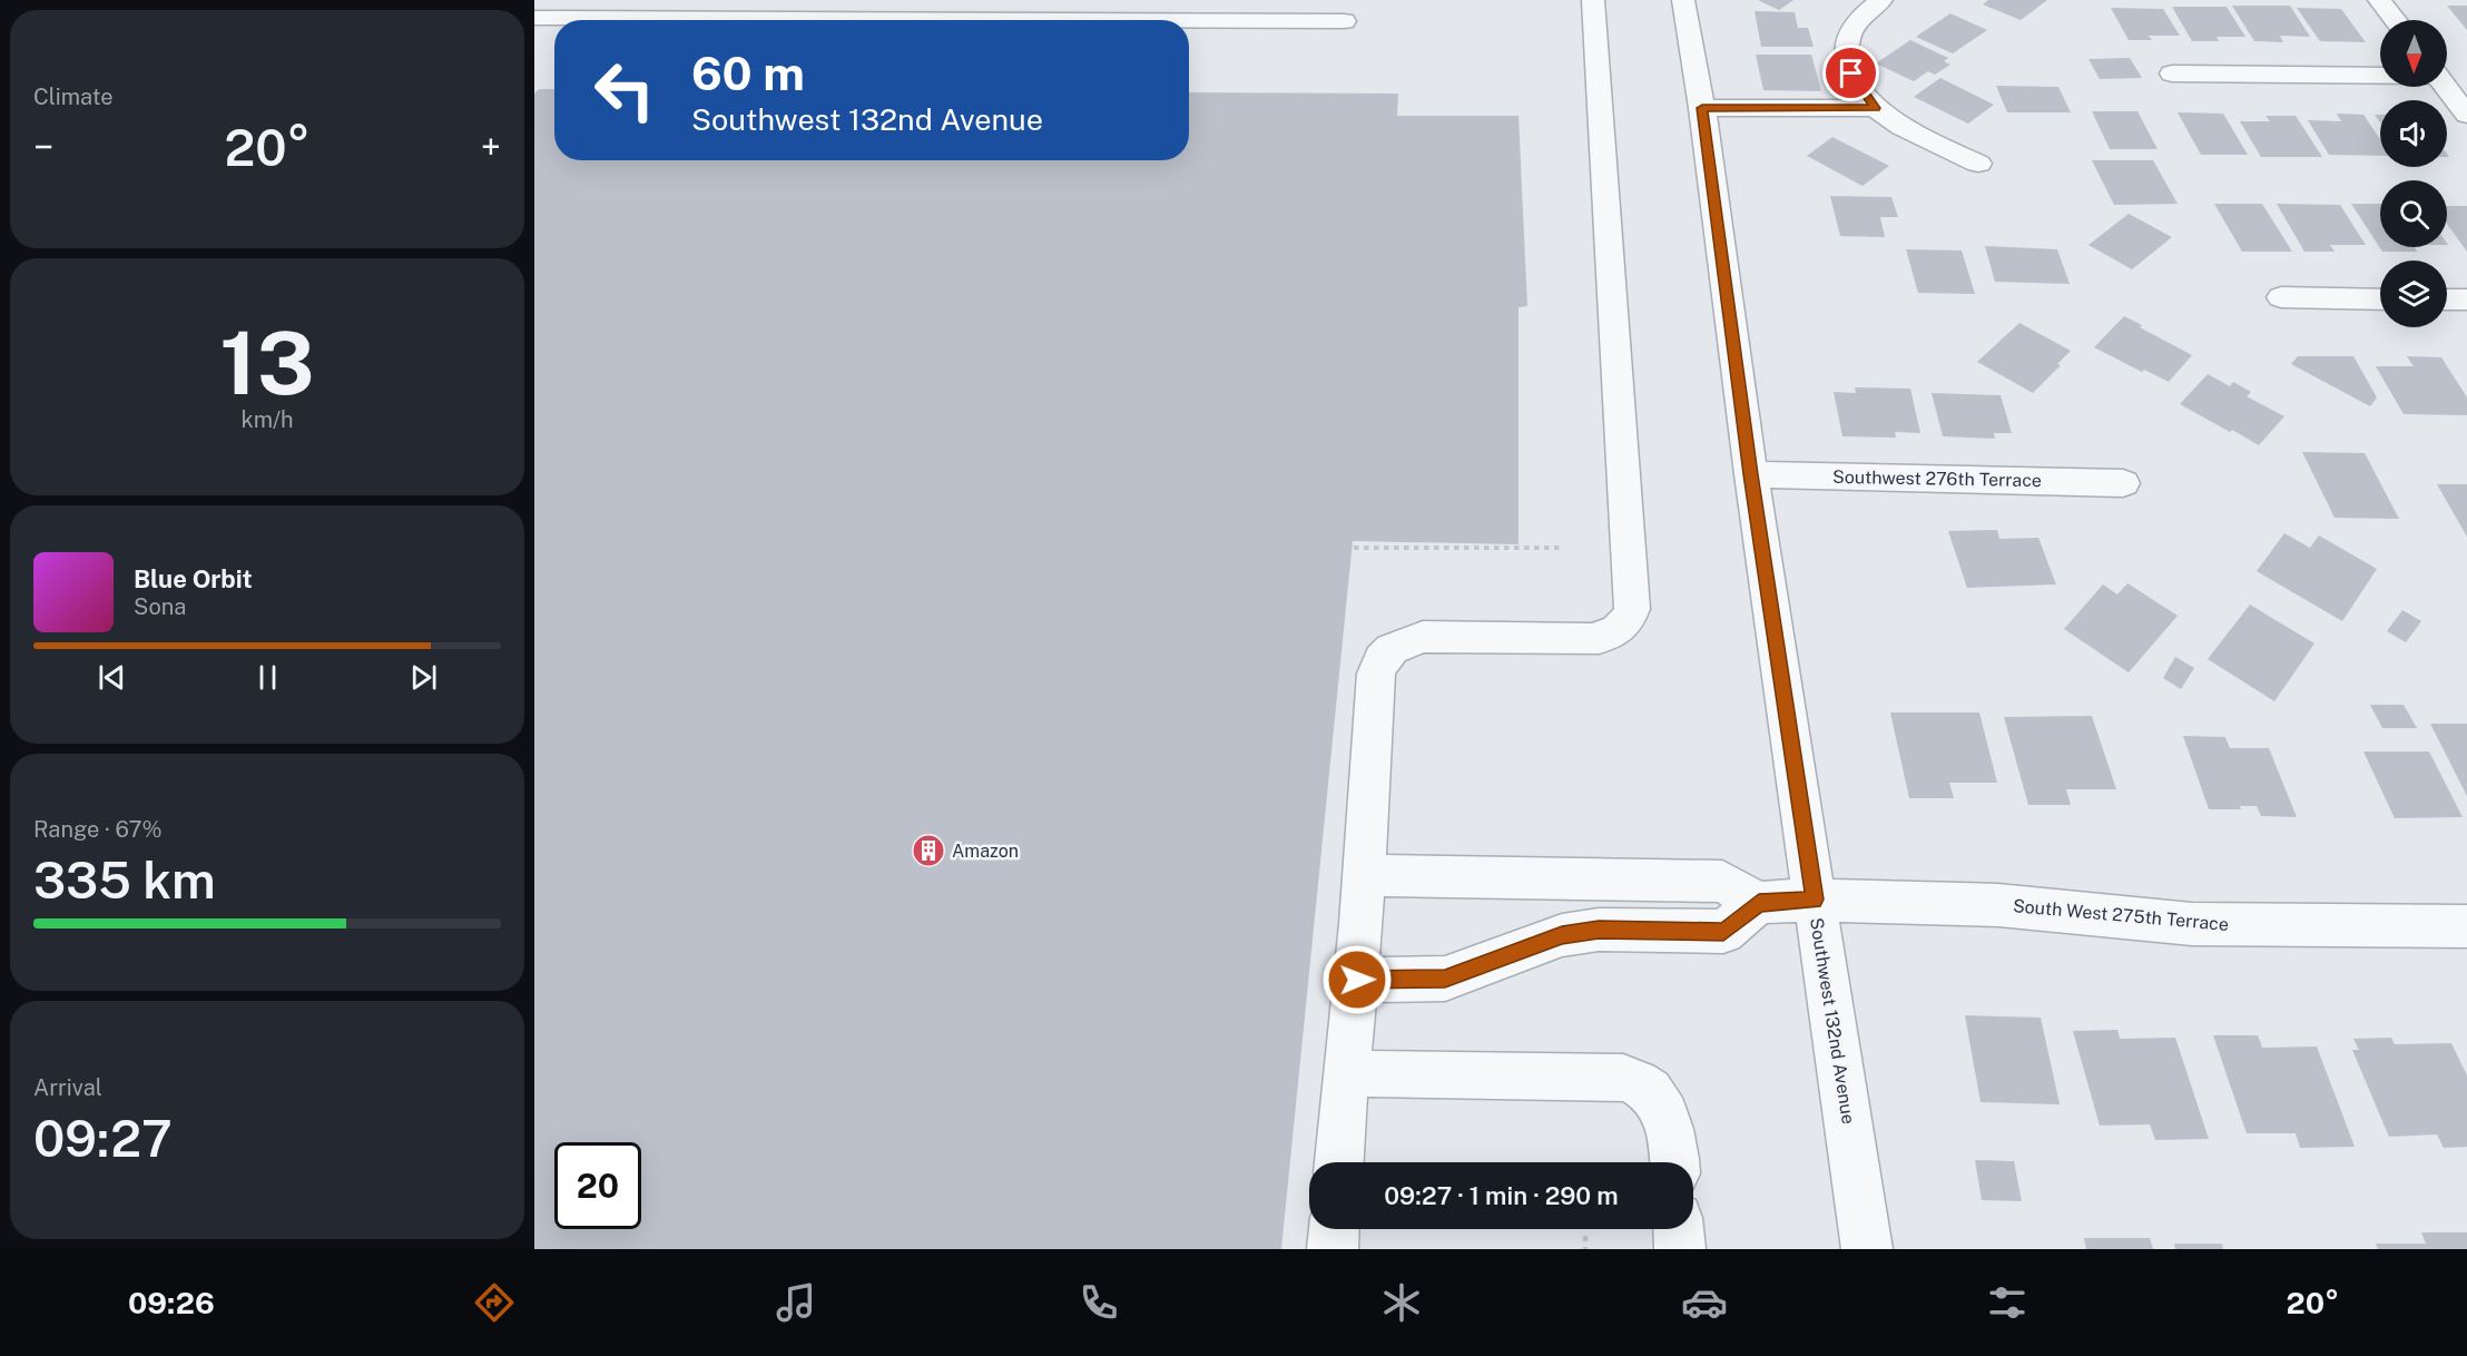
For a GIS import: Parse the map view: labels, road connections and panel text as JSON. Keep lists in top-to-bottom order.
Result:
{
  "streets": {
    "street": ["Southwest 276th Terrace", "South West 275th Terrace", "Southwest 132nd Avenue"]
  },
  "crossings": [
    ["Southwest 276th Terrace", "Southwest 132nd Avenue"],
    ["South West 275th Terrace", "Southwest 132nd Avenue"]
  ],
  "places": {
    "building": ["Amazon"]
  },
  "north": "bottom",
  "page": {
    "tile": [
      "Climate",
      ["13", "km/h"],
      ["Range · 67%", "335 km"],
      ["Arrival", "09:27"]
    ],
    "turn": ["60 m", "Southwest 132nd Avenue"],
    "heat": ["−", "20°", "+"],
    "song": ["Blue Orbit", "Sona"],
    "limit": "20",
    "trip": "09:27 · 1 min · 290 m",
    "tabs": ["09:26", "20°"]
  }
}
